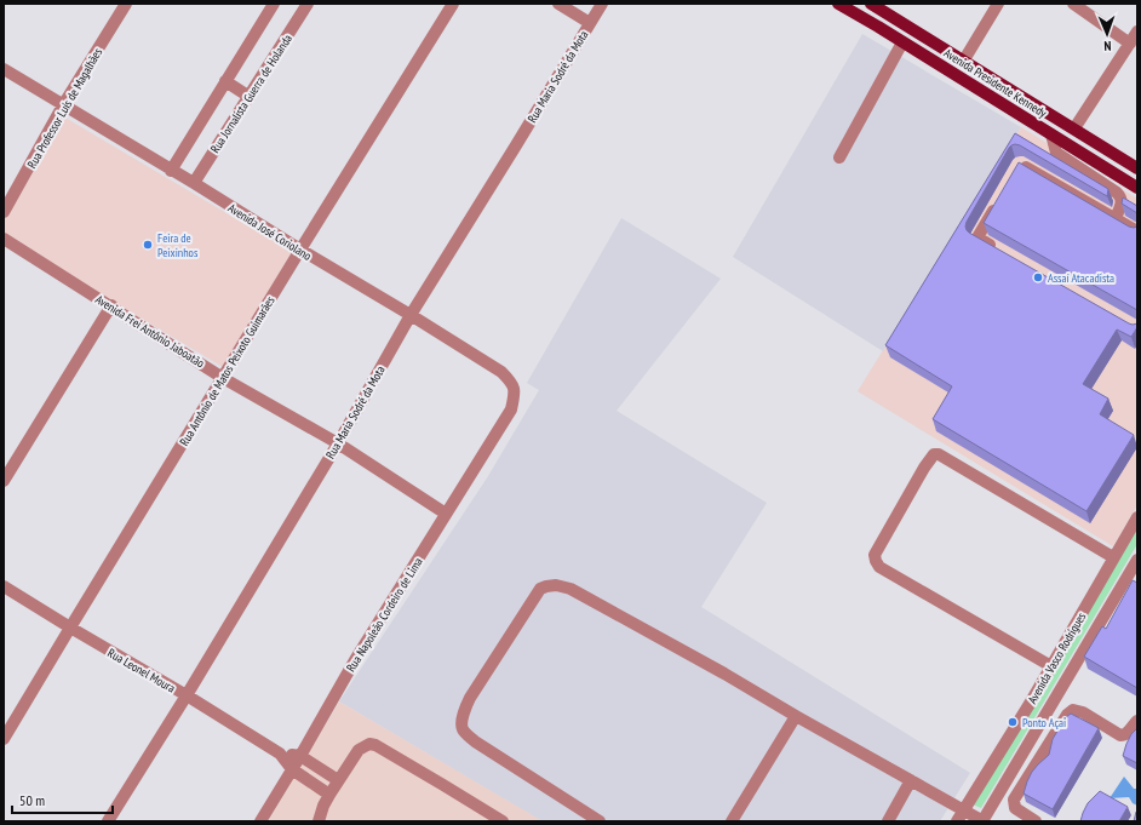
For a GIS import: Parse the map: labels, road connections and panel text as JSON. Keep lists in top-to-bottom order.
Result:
{
  "streets": {
    "main road": ["Avenida Presidente Kennedy"],
    "street": [
      "Rua Maria Sodré da Mota",
      "Rua Jornalista Guerra de Holanda",
      "Rua Professor Luís de Magalhães",
      "Avenida José Coriolano",
      "Avenida Frei Antônio Jaboatão",
      "Rua Antônio de Matos Peixoto Guimarães",
      "Rua Napoleão Cordeiro de Lima",
      "Avenida Vasco Rodrigues",
      "Rua Leonel Moura"
    ]
  },
  "crossings": [
    ["Rua Maria Sodré da Mota", "Avenida José Coriolano"],
    ["Rua Maria Sodré da Mota", "Avenida Frei Antônio Jaboatão"],
    ["Rua Maria Sodré da Mota", "Rua Leonel Moura"],
    ["Rua Jornalista Guerra de Holanda", "Avenida José Coriolano"],
    ["Rua Professor Luís de Magalhães", "Avenida José Coriolano"],
    ["Avenida José Coriolano", "Rua Antônio de Matos Peixoto Guimarães"],
    ["Avenida José Coriolano", "Rua Napoleão Cordeiro de Lima"],
    ["Avenida Frei Antônio Jaboatão", "Rua Antônio de Matos Peixoto Guimarães"],
    ["Avenida Frei Antônio Jaboatão", "Rua Napoleão Cordeiro de Lima"],
    ["Rua Antônio de Matos Peixoto Guimarães", "Rua Leonel Moura"],
    ["Rua Napoleão Cordeiro de Lima", "Rua Leonel Moura"]
  ],
  "places": ["Feira de Peixinhos", "Assaí Atacadista", "Ponto Açai"],
  "scale_bar": "50 m",
  "north": "bottom"
}
